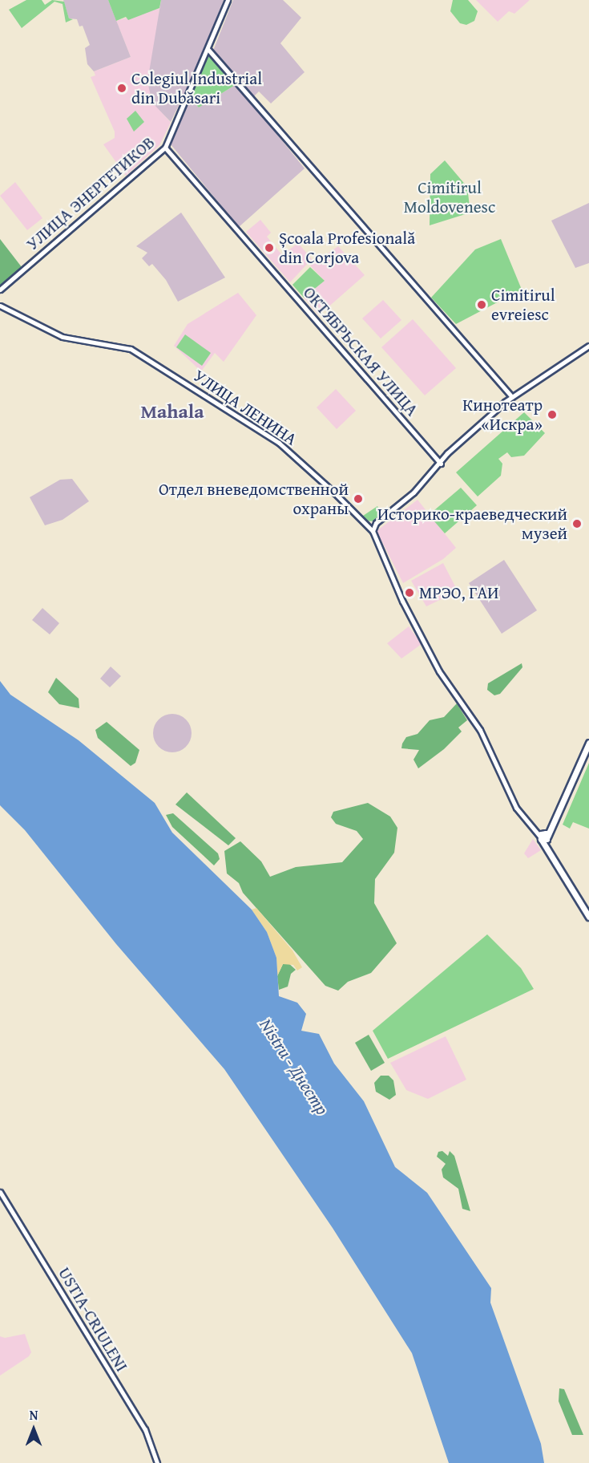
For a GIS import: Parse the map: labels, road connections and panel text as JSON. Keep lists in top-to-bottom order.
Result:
{
  "streets": {
    "street": [
      "УЛИЦА ЭНЕРГЕТИКОВ",
      "ОКТЯБРЬСКАЯ УЛИЦА",
      "УЛИЦА ЛЕНИНА",
      "USTIA-CRIULENI"
    ]
  },
  "crossings": [
    ["УЛИЦА ЭНЕРГЕТИКОВ", "ОКТЯБРЬСКАЯ УЛИЦА"]
  ],
  "districts": ["Mahala"],
  "water": ["Nistru - Днестр"],
  "parks": ["Cimitirul Moldovenesc"],
  "places": [
    "Colegiul Industrial din Dubăsari",
    "Școala Profesională din Corjova",
    "Cimitirul evreiesc",
    "Кинотеатр «Искра»",
    "Отдел вневедомственной охраны",
    "Историко-краеведческий музей",
    "МРЭО, ГАИ"
  ],
  "north": "top"
}
